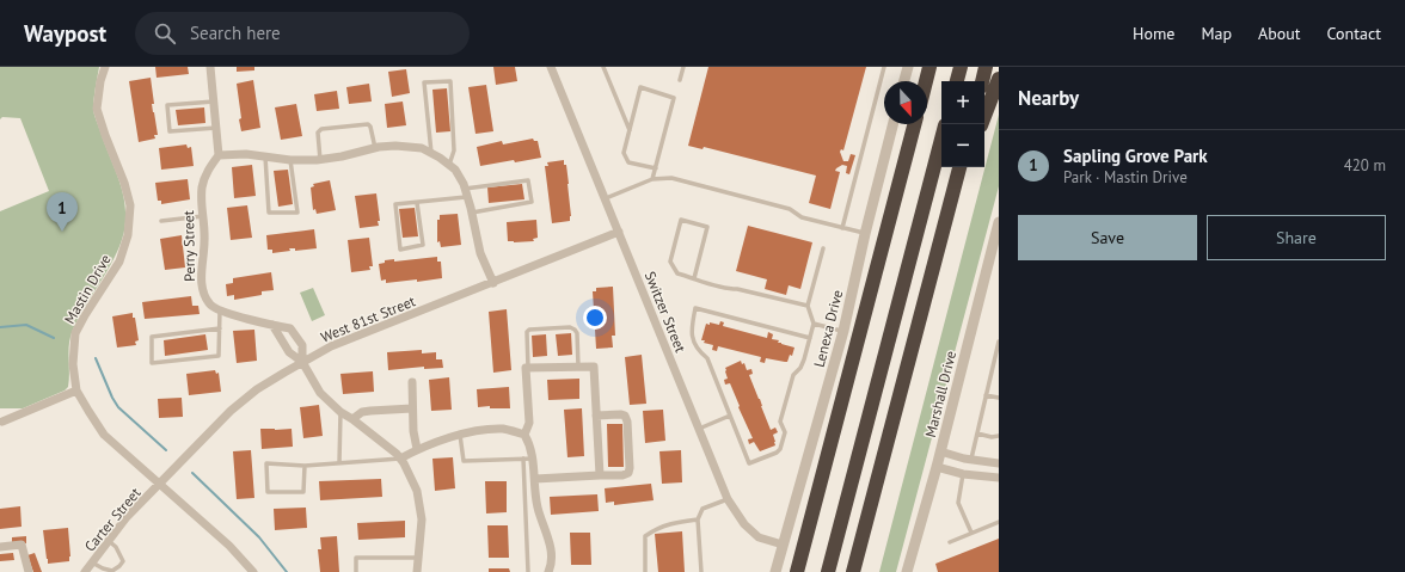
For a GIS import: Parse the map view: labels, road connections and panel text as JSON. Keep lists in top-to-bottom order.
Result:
{
  "streets": {
    "street": [
      "Perry Street",
      "Mastin Drive",
      "Switzer Street",
      "West 81st Street",
      "Lenexa Drive",
      "Marshall Drive",
      "Carter Street"
    ]
  },
  "crossings": [
    ["Perry Street", "West 81st Street"],
    ["Mastin Drive", "West 81st Street"],
    ["Mastin Drive", "Carter Street"],
    ["Switzer Street", "West 81st Street"],
    ["Switzer Street", "Lenexa Drive"],
    ["West 81st Street", "Carter Street"]
  ],
  "north": "bottom",
  "page": {
    "header": "Waypost",
    "search": "Search here",
    "nav": [
      "Home",
      "Map",
      "About",
      "Contact"
    ],
    "heading": "Nearby",
    "map_buttons": ["+", "−"],
    "list": [
      {
        "mark": "1",
        "name": "Sapling Grove Park",
        "note": "Park · Mastin Drive",
        "value": "420 m"
      }
    ],
    "pins": "1",
    "buttons": ["Save", "Share"]
  }
}
